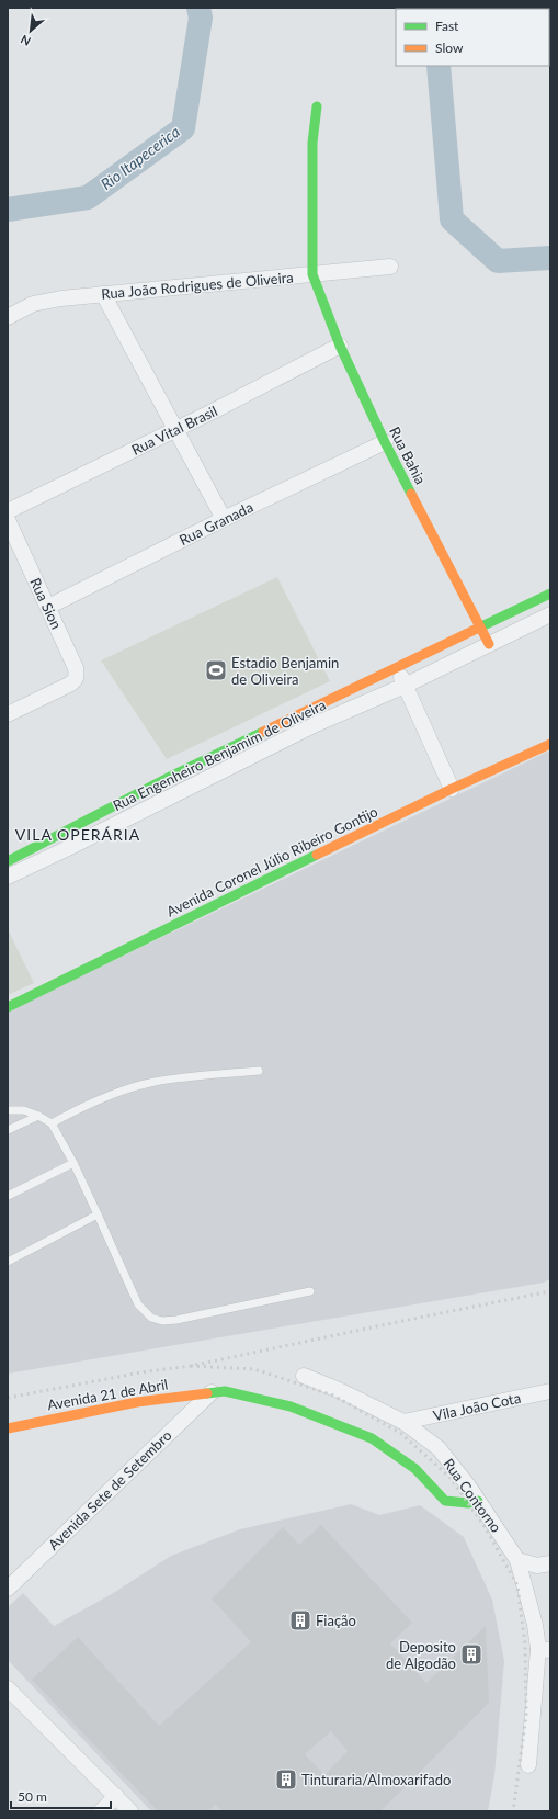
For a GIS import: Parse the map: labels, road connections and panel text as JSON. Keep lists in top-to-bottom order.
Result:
{
  "streets": {
    "street": [
      "Rua João Rodrigues de Oliveira",
      "Rua Vital Brasil",
      "Rua Bahia",
      "Rua Granada",
      "Rua Sion",
      "Rua Engenheiro Benjamim de Oliveira",
      "Avenida Coronel Júlio Ribeiro Gontijo",
      "Avenida 21 de Abril",
      "Vila João Cota",
      "Avenida Sete de Setembro",
      "Rua Contorno"
    ]
  },
  "crossings": [
    ["Rua João Rodrigues de Oliveira", "Rua Bahia"],
    ["Rua Vital Brasil", "Rua Bahia"],
    ["Rua Bahia", "Rua Granada"],
    ["Rua Bahia", "Rua Engenheiro Benjamim de Oliveira"],
    ["Rua Granada", "Rua Sion"],
    ["Avenida 21 de Abril", "Avenida Sete de Setembro"],
    ["Avenida 21 de Abril", "Rua Contorno"],
    ["Vila João Cota", "Rua Contorno"]
  ],
  "districts": ["VILA OPERÁRIA"],
  "water": ["Rio Itapecerica"],
  "places": {
    "sports": ["Estadio Benjamin de Oliveira"],
    "building": ["Fiação", "Deposito de Algodão", "Tinturaria/Almoxarifado"]
  },
  "legend": ["Fast", "Slow"],
  "scale_bar": "50 m",
  "north": "bottom left"
}
